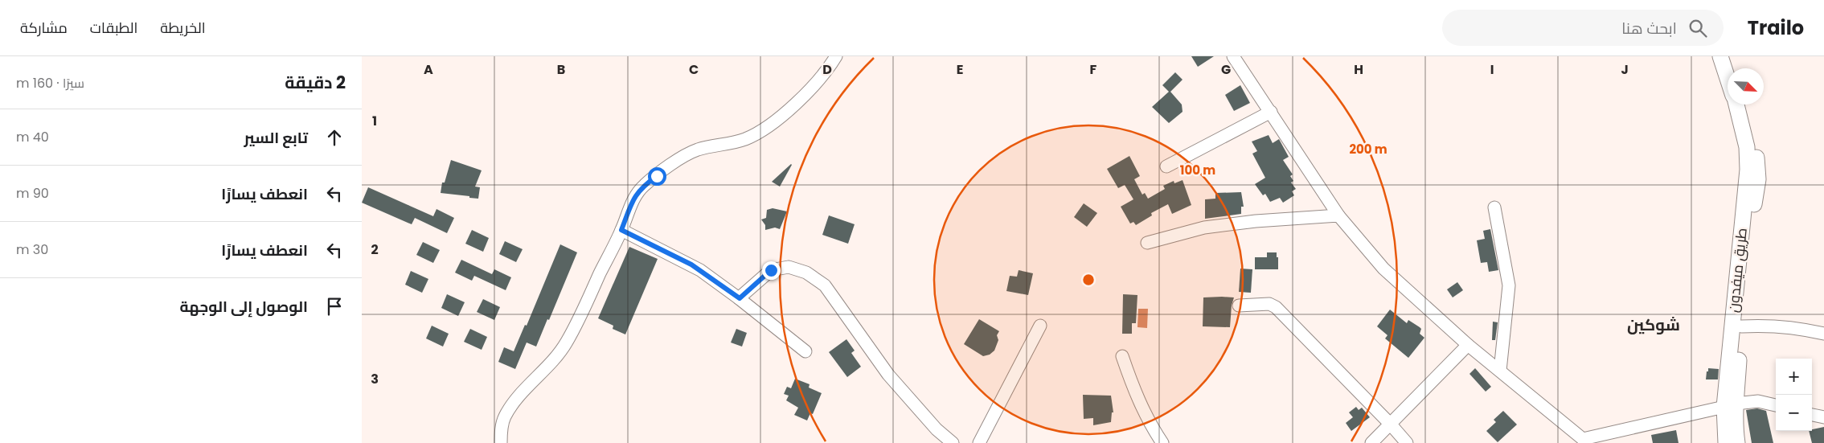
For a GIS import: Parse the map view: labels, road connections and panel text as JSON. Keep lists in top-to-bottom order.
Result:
{
  "streets": {
    "main road": ["طريق ميفدون"]
  },
  "districts": ["شوكين"],
  "north": "bottom right",
  "page": {
    "header": "Trailo",
    "search": "ابحث هنا",
    "nav": ["الخريطة", "الطبقات", "مشاركة"],
    "heading": ["2 دقيقة", "سيرًا · 160 m"],
    "list": [
      ["تابع السير", "40 m"],
      ["انعطف يسارًا", "90 m"],
      ["انعطف يسارًا", "30 m"],
      "الوصول إلى الوجهة"
    ],
    "map_buttons": ["+", "−"]
  },
  "grid": {
    "columns": [
      "A",
      "B",
      "C",
      "D",
      "E",
      "F",
      "G",
      "H",
      "I",
      "J"
    ],
    "rows": ["1", "2", "3"]
  },
  "rings": ["200 m", "100 m"]
}
